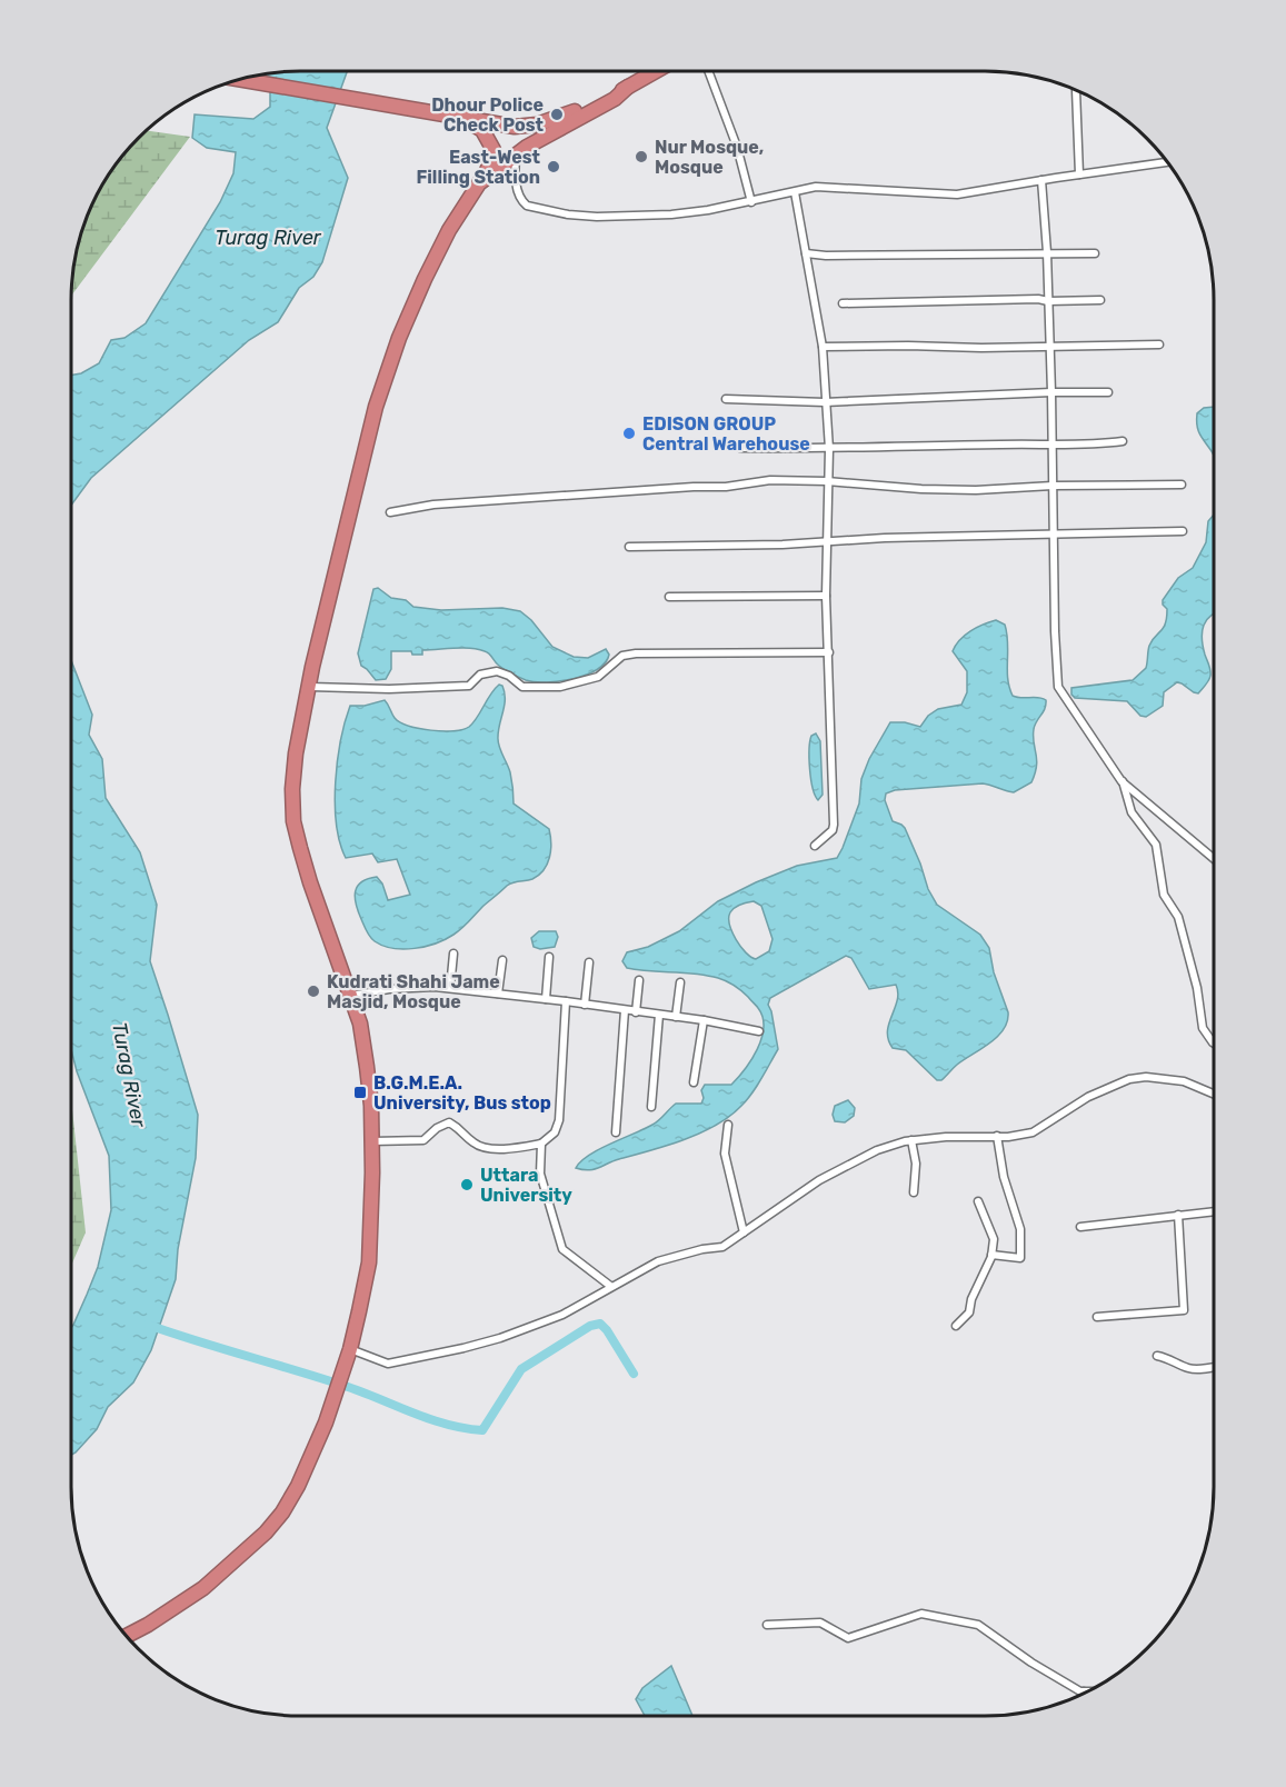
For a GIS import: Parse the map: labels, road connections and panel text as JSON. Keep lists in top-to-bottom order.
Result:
{
  "water": ["Turag River"],
  "places": {
    "other": [
      "Dhour Police Check Post",
      "Nur Mosque, Mosque",
      "East-West Filling Station",
      "EDISON GROUP Central Warehouse",
      "Kudrati Shahi Jame Masjid, Mosque",
      "Uttara University"
    ],
    "transit": ["B.G.M.E.A. University, Bus stop"]
  }
}
